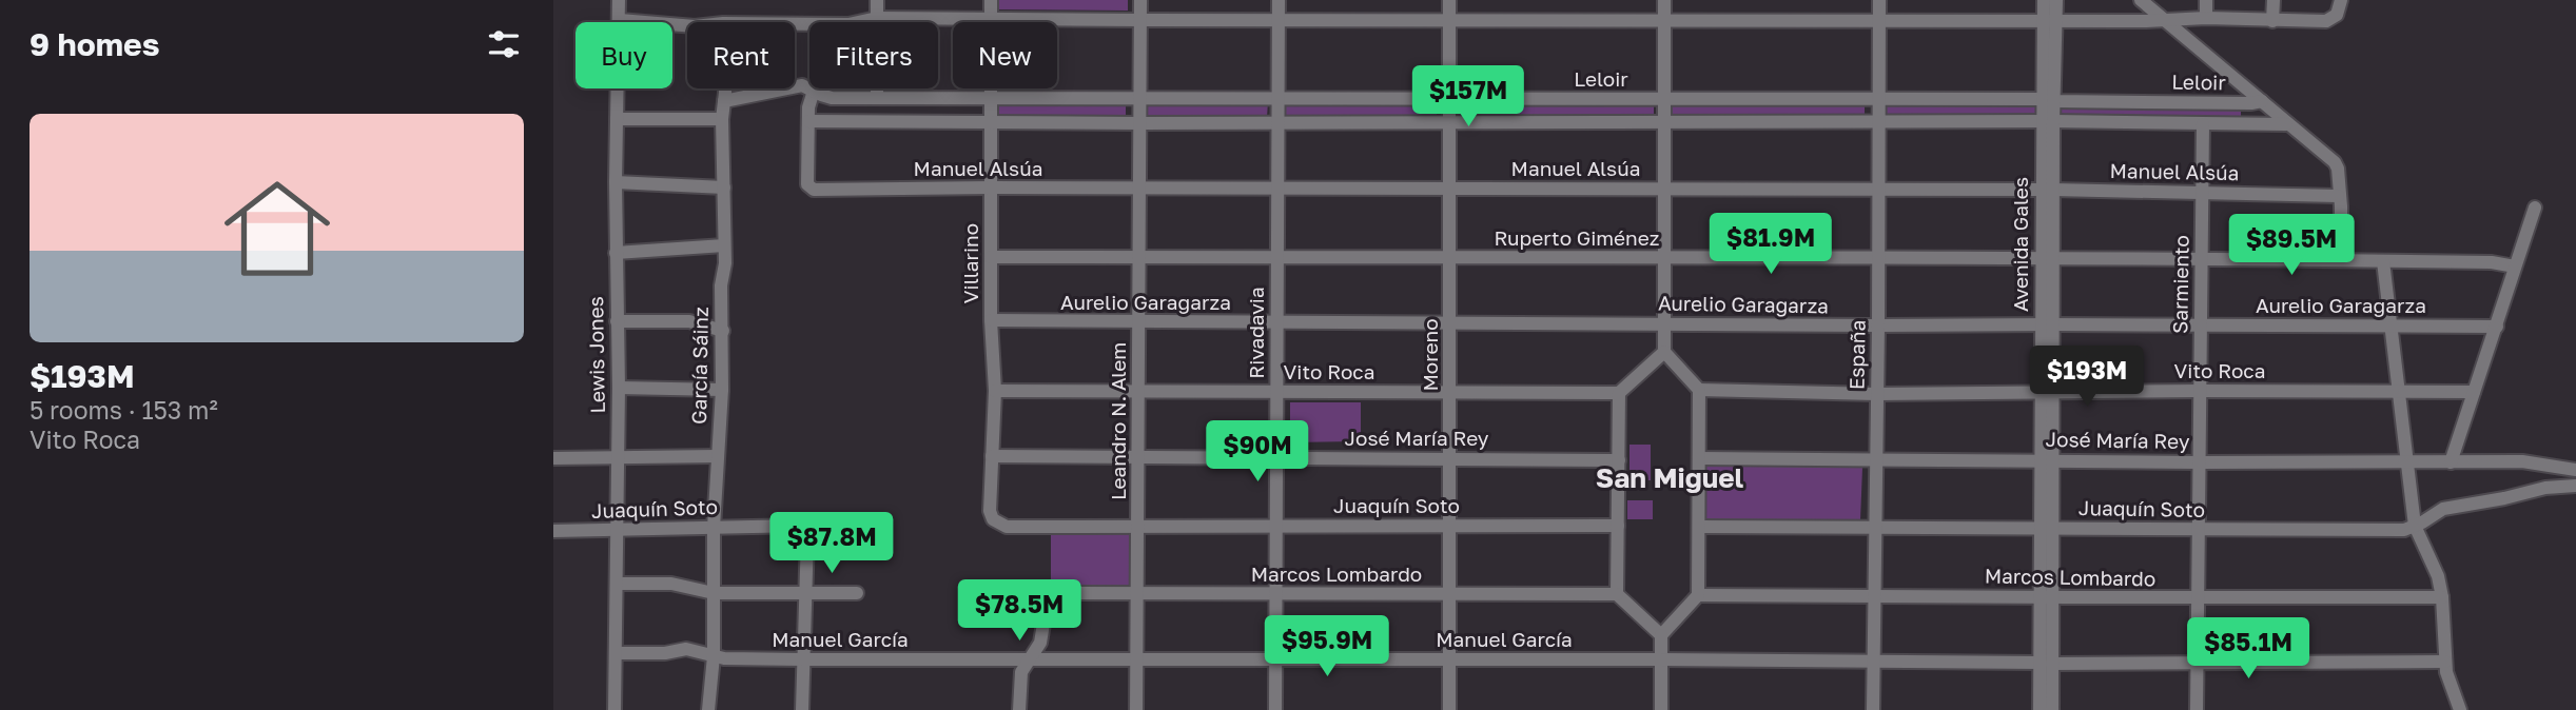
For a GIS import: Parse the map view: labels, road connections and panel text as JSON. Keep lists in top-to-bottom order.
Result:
{
  "streets": {
    "street": [
      "Leloir",
      "Manuel Alsúa",
      "Ruperto Giménez",
      "Avenida Gales",
      "Villarino",
      "Sarmiento",
      "Aurelio Garagarza",
      "Rivadavia",
      "Lewis Jones",
      "Moreno",
      "España",
      "García Sáinz",
      "Vito Roca",
      "Leandro N. Alem",
      "José María Rey",
      "Juaquín Soto",
      "Marcos Lombardo",
      "Manuel García"
    ]
  },
  "crossings": [
    ["Leloir", "Manuel Alsúa"],
    ["Leloir", "Avenida Gales"],
    ["Leloir", "Villarino"],
    ["Leloir", "Sarmiento"],
    ["Leloir", "Rivadavia"],
    ["Leloir", "Moreno"],
    ["Leloir", "España"],
    ["Leloir", "García Sáinz"],
    ["Leloir", "Leandro N. Alem"],
    ["Manuel Alsúa", "Avenida Gales"],
    ["Manuel Alsúa", "Villarino"],
    ["Manuel Alsúa", "Sarmiento"],
    ["Manuel Alsúa", "Rivadavia"],
    ["Manuel Alsúa", "Moreno"],
    ["Manuel Alsúa", "España"],
    ["Manuel Alsúa", "Leandro N. Alem"],
    ["Ruperto Giménez", "Avenida Gales"],
    ["Ruperto Giménez", "Villarino"],
    ["Ruperto Giménez", "Sarmiento"],
    ["Ruperto Giménez", "Rivadavia"],
    ["Ruperto Giménez", "Moreno"],
    ["Ruperto Giménez", "España"],
    ["Ruperto Giménez", "Leandro N. Alem"],
    ["Avenida Gales", "Aurelio Garagarza"],
    ["Avenida Gales", "Vito Roca"],
    ["Avenida Gales", "José María Rey"],
    ["Avenida Gales", "Juaquín Soto"],
    ["Avenida Gales", "Marcos Lombardo"],
    ["Avenida Gales", "Manuel García"],
    ["Villarino", "Aurelio Garagarza"],
    ["Villarino", "Vito Roca"],
    ["Villarino", "José María Rey"],
    ["Villarino", "Juaquín Soto"],
    ["Sarmiento", "Aurelio Garagarza"],
    ["Sarmiento", "Vito Roca"],
    ["Sarmiento", "José María Rey"],
    ["Sarmiento", "Juaquín Soto"],
    ["Sarmiento", "Marcos Lombardo"],
    ["Sarmiento", "Manuel García"],
    ["Aurelio Garagarza", "Rivadavia"],
    ["Aurelio Garagarza", "Moreno"],
    ["Aurelio Garagarza", "España"],
    ["Aurelio Garagarza", "Leandro N. Alem"],
    ["Rivadavia", "Vito Roca"],
    ["Rivadavia", "José María Rey"],
    ["Rivadavia", "Juaquín Soto"],
    ["Rivadavia", "Marcos Lombardo"],
    ["Rivadavia", "Manuel García"],
    ["Lewis Jones", "Juaquín Soto"],
    ["Lewis Jones", "Manuel García"],
    ["Moreno", "Vito Roca"],
    ["Moreno", "José María Rey"],
    ["Moreno", "Juaquín Soto"],
    ["Moreno", "Marcos Lombardo"],
    ["Moreno", "Manuel García"],
    ["España", "Vito Roca"],
    ["España", "José María Rey"],
    ["España", "Juaquín Soto"],
    ["España", "Marcos Lombardo"],
    ["España", "Manuel García"],
    ["García Sáinz", "Juaquín Soto"],
    ["García Sáinz", "Manuel García"],
    ["Vito Roca", "Leandro N. Alem"],
    ["Leandro N. Alem", "José María Rey"],
    ["Leandro N. Alem", "Juaquín Soto"],
    ["Leandro N. Alem", "Marcos Lombardo"],
    ["Leandro N. Alem", "Manuel García"],
    ["Marcos Lombardo", "Manuel García"]
  ],
  "districts": ["San Miguel"],
  "page": {
    "heading": "9 homes",
    "chip": [
      "Buy",
      "Rent",
      "Filters",
      "New"
    ],
    "price": [
      "$157M",
      "$81.9M",
      "$89.5M",
      "$193M",
      "$90M",
      "$87.8M",
      "$78.5M",
      "$95.9M",
      "$85.1M"
    ],
    "list": [
      {
        "name": "$193M",
        "note": "5 rooms · 153 m² · Vito Roca"
      }
    ]
  }
}
